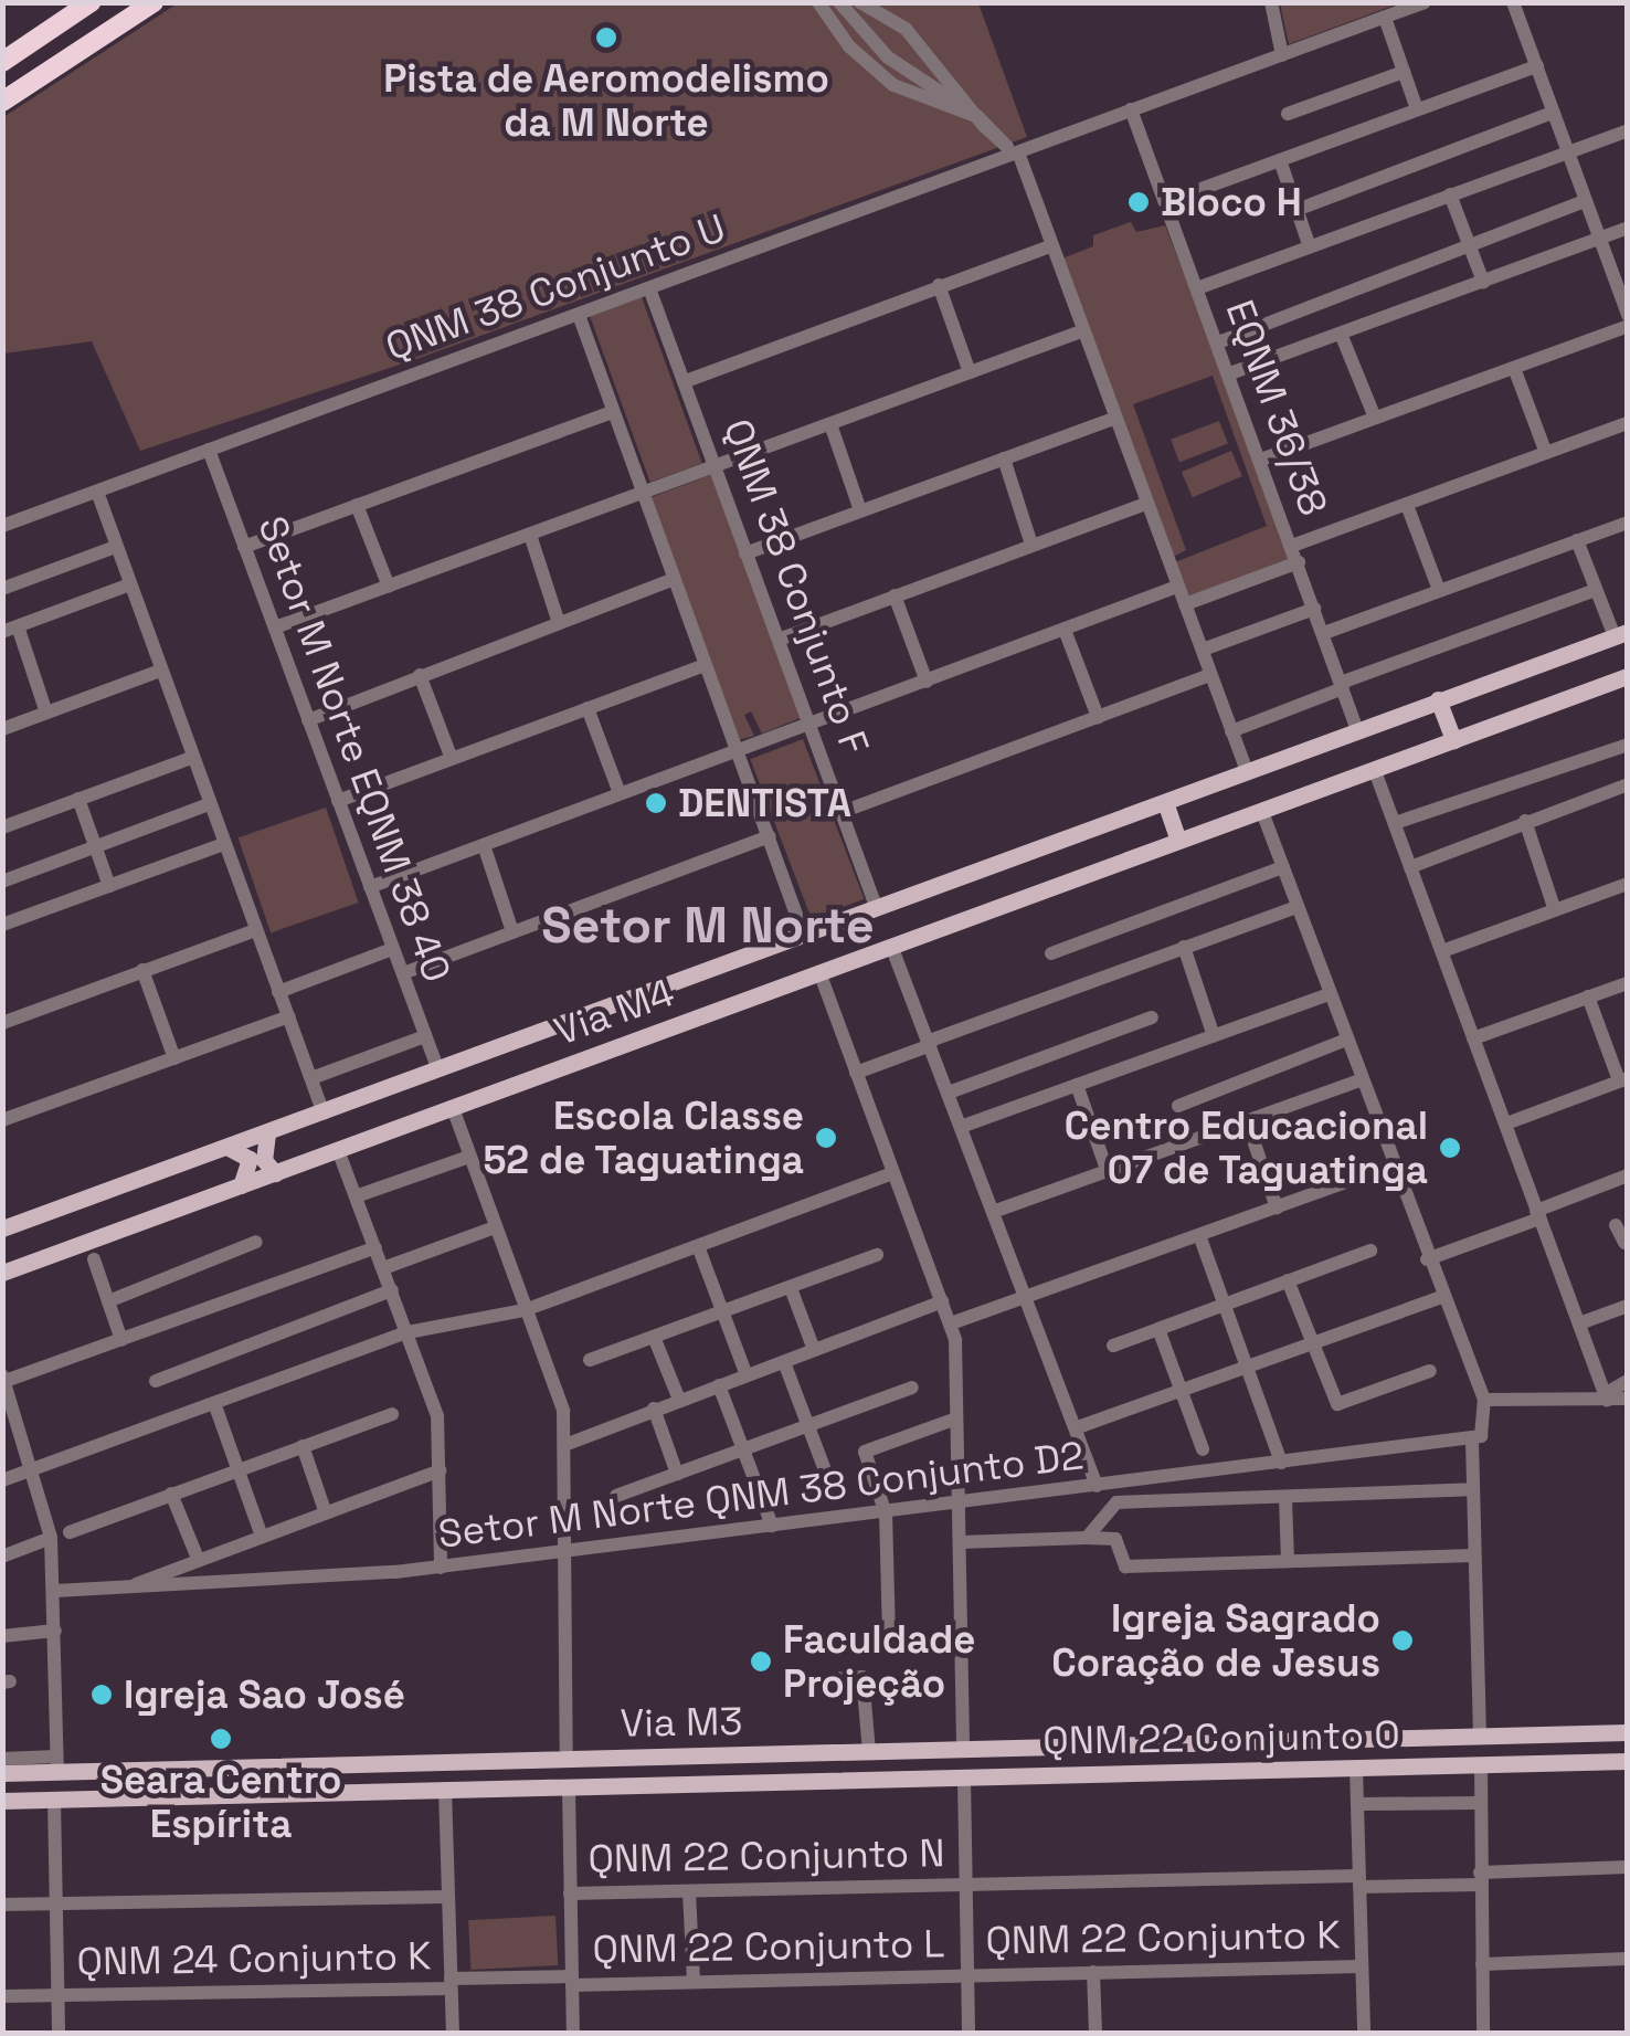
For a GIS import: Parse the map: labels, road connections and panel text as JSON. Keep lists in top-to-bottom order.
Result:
{
  "streets": {
    "main road": ["Via M4", "Via M3", "QNM 22 Conjunto O"],
    "street": [
      "QNM 38 Conjunto U",
      "EQNM 36/38",
      "QNM 38 Conjunto F",
      "Setor M Norte EQNM 38 40",
      "Setor M Norte QNM 38 Conjunto D2",
      "QNM 22 Conjunto N",
      "QNM 22 Conjunto K",
      "QNM 22 Conjunto L",
      "QNM 24 Conjunto K"
    ]
  },
  "crossings": [
    ["QNM 38 Conjunto U", "EQNM 36/38"],
    ["QNM 38 Conjunto U", "QNM 38 Conjunto F"],
    ["QNM 38 Conjunto U", "Setor M Norte EQNM 38 40"],
    ["QNM 22 Conjunto K", "QNM 22 Conjunto L"],
    ["QNM 22 Conjunto L", "QNM 24 Conjunto K"]
  ],
  "districts": ["Setor M Norte"],
  "places": [
    "Pista de Aeromodelismo da M Norte",
    "Bloco H",
    "DENTISTA",
    "Escola Classe 52 de Taguatinga",
    "Centro Educacional 07 de Taguatinga",
    "Igreja Sagrado Coração de Jesus",
    "Faculdade Projeção",
    "Igreja Sao José",
    "Seara Centro Espírita"
  ]
}
